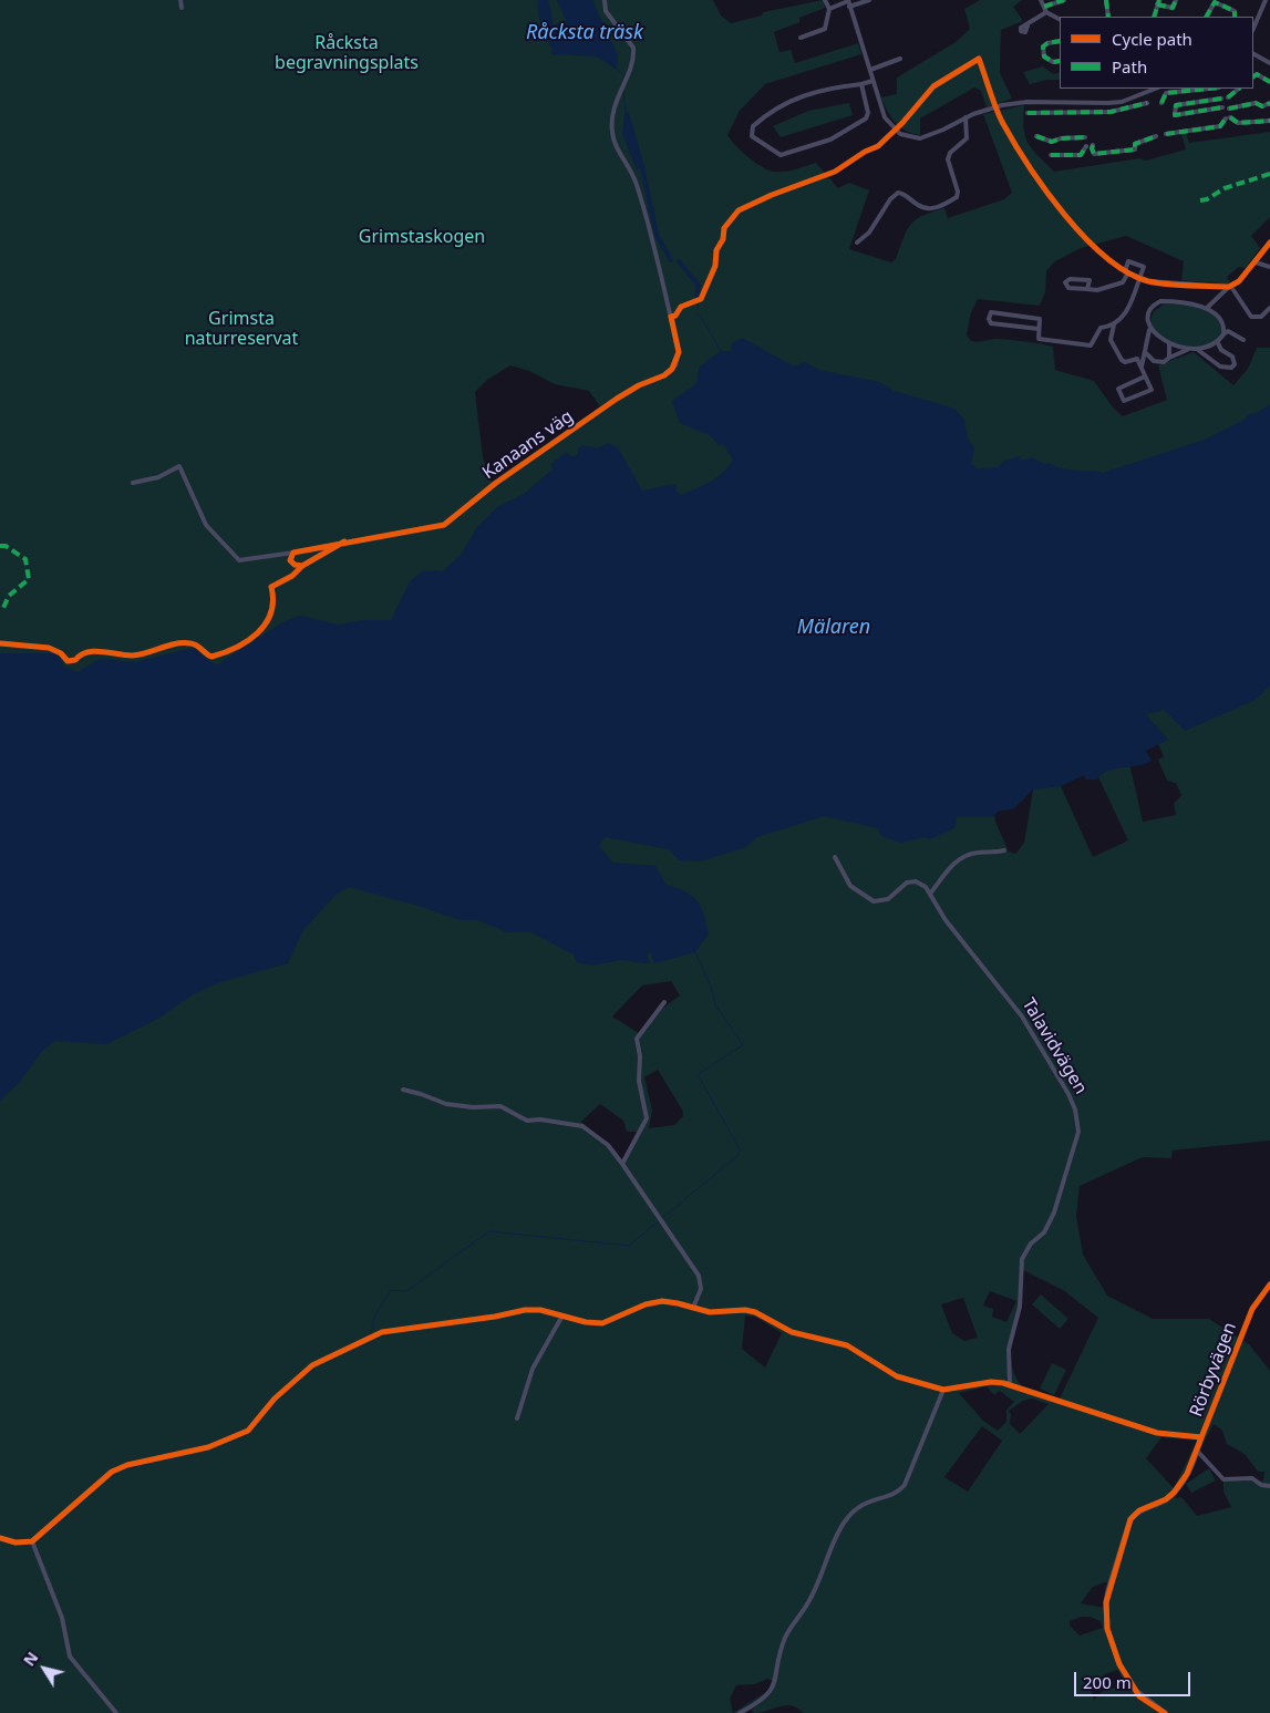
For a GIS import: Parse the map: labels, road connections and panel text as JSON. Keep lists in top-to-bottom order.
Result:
{
  "streets": {
    "street": ["Kanaans väg", "Talavidvägen", "Rörbyvägen"]
  },
  "water": ["Råcksta träsk", "Mälaren"],
  "parks": ["Råcksta begravningsplats", "Grimstaskogen", "Grimsta naturreservat"],
  "legend": ["Cycle path", "Path"],
  "scale_bar": "200 m",
  "north": "top left"
}
